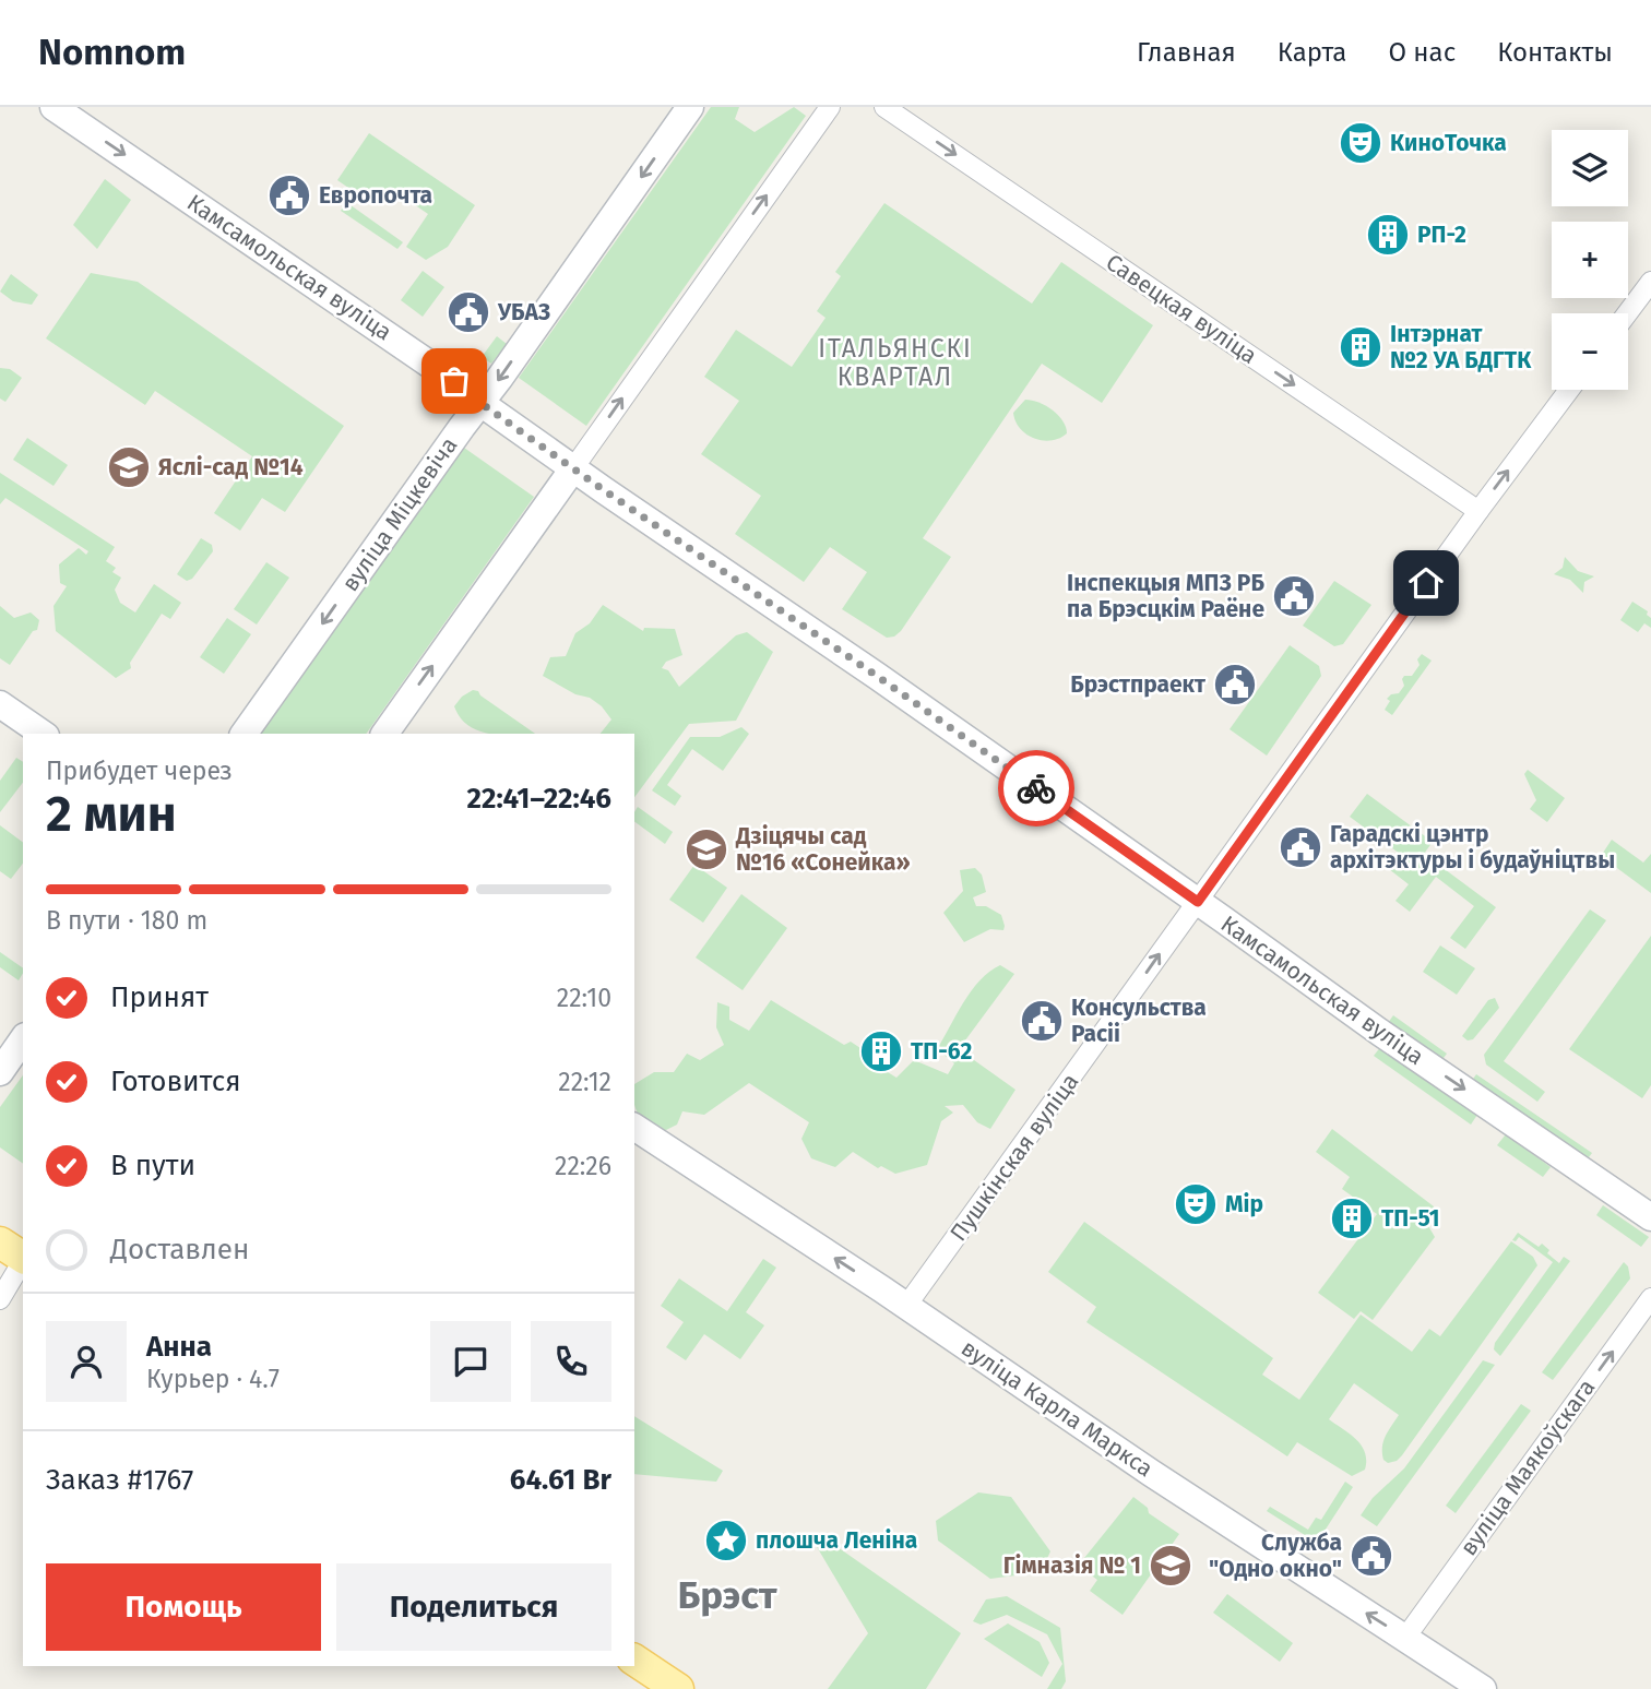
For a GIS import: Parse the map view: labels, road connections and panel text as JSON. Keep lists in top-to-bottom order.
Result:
{
  "streets": {
    "main road": ["Камсамольская вуліца", "вуліца Міцкевіча", "вуліца Карла Маркса"],
    "street": ["Савецкая вуліца", "Пушкінская вуліца", "вуліца Маякоўскага"]
  },
  "crossings": [
    ["Камсамольская вуліца", "вуліца Міцкевіча"],
    ["Камсамольская вуліца", "Пушкінская вуліца"],
    ["Савецкая вуліца", "Пушкінская вуліца"],
    ["Пушкінская вуліца", "вуліца Карла Маркса"],
    ["вуліца Карла Маркса", "вуліца Маякоўскага"]
  ],
  "one_way": [
    "Камсамольская вуліца",
    "Савецкая вуліца",
    "Пушкінская вуліца",
    "вуліца Карла Маркса",
    "вуліца Маякоўскага"
  ],
  "districts": ["ІТАЛЬЯНСКІ КВАРТАЛ", "Брэст"],
  "places": {
    "theatre": ["КиноТочка", "Мір"],
    "public building": [
      "Европочта",
      "УБАЗ",
      "Інспекцыя МПЗ РБ па Брэсцкім Раёне",
      "Брэстпраект",
      "Гарадскі цэнтр архітэктуры і будаўніцтвы",
      "Консульства Расіі",
      "Служба \"Одно окно\""
    ],
    "building": [
      "РП-2",
      "Інтэрнат №2 УА БДГТК",
      "ТП-62",
      "ТП-51"
    ],
    "school or university": ["Яслі-сад №14", "Дзіцячы сад №16 «Сонейка»", "Гімназія № 1"],
    "place": ["плошча Леніна"]
  },
  "page": {
    "header": "Nomnom",
    "nav": [
      "Главная",
      "Карта",
      "О нас",
      "Контакты"
    ],
    "map_buttons": ["+", "−"],
    "heading": ["2 мин", "Прибудет через", "22:41–22:46"],
    "panel": [
      "Анна",
      "Курьер · 4.7",
      "Заказ #1767",
      "64.61 Br"
    ],
    "bar": "В пути · 180 m",
    "list": [
      ["Принят", "22:10"],
      ["Готовится", "22:12"],
      ["В пути", "22:26"],
      "Доставлен"
    ],
    "buttons": ["Помощь", "Поделиться"]
  }
}
